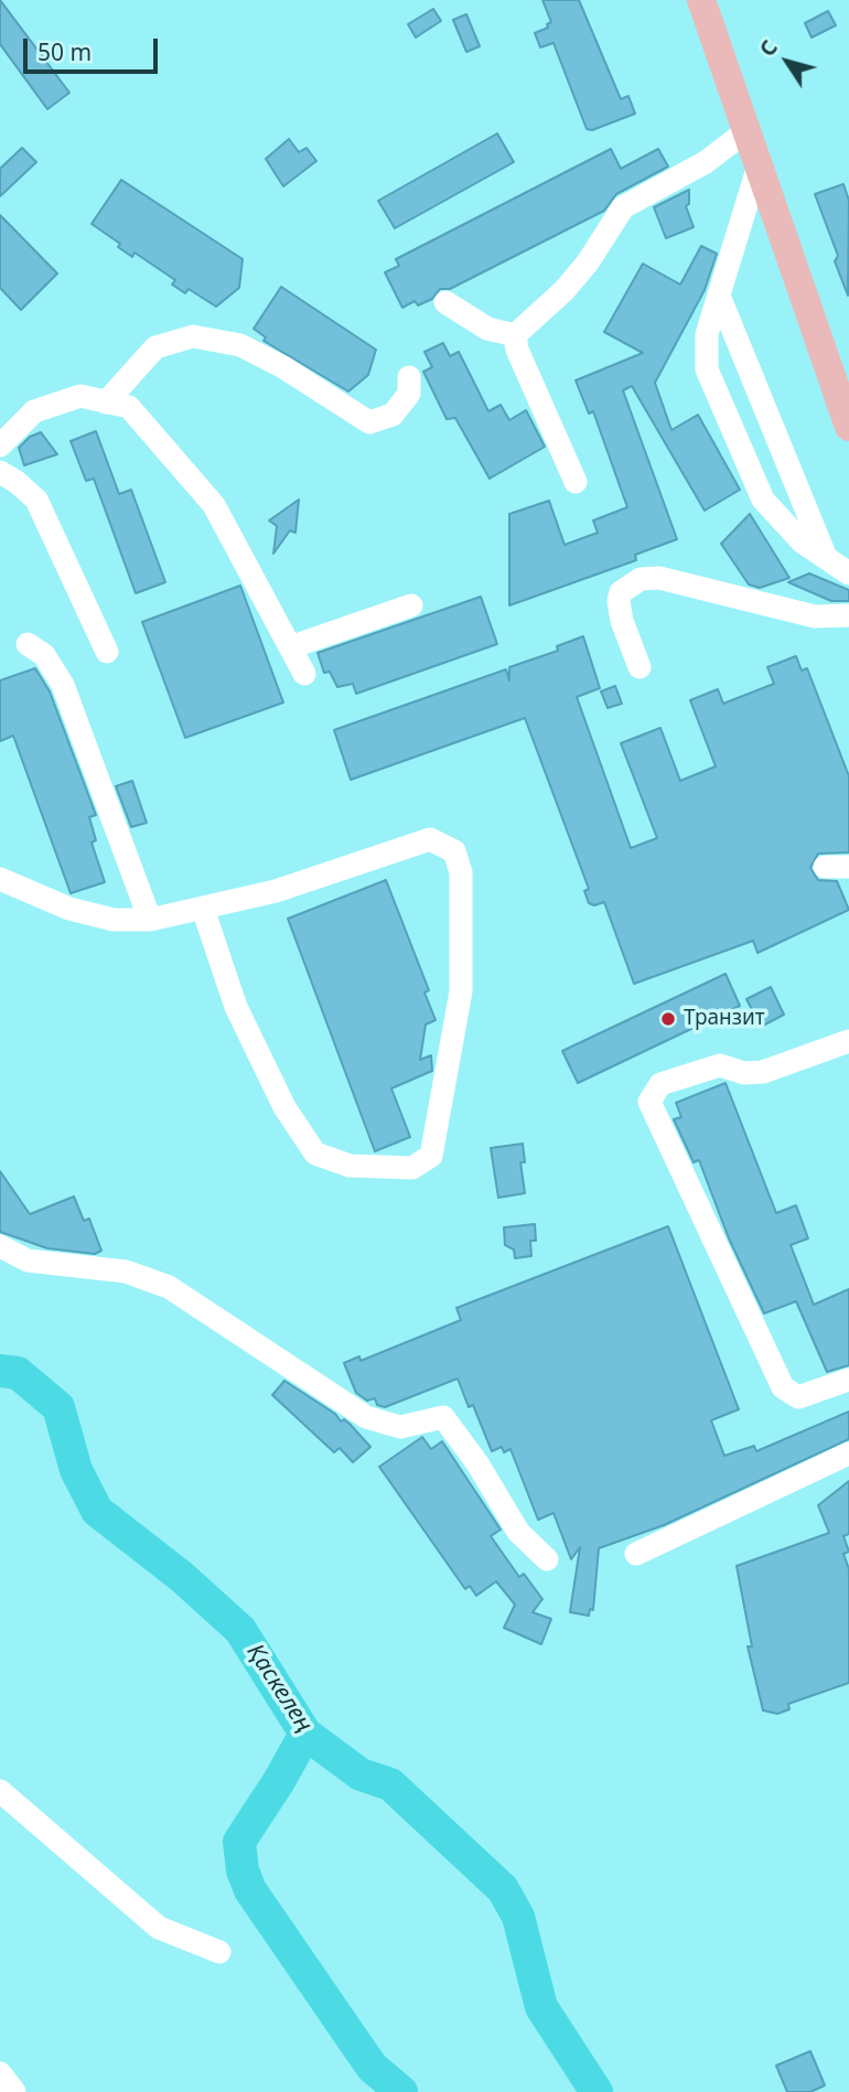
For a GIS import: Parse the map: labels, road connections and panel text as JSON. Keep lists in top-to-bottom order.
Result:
{
  "water": ["Қаскелең"],
  "places": ["Транзит"],
  "scale_bar": "50 m",
  "north": "top left"
}
